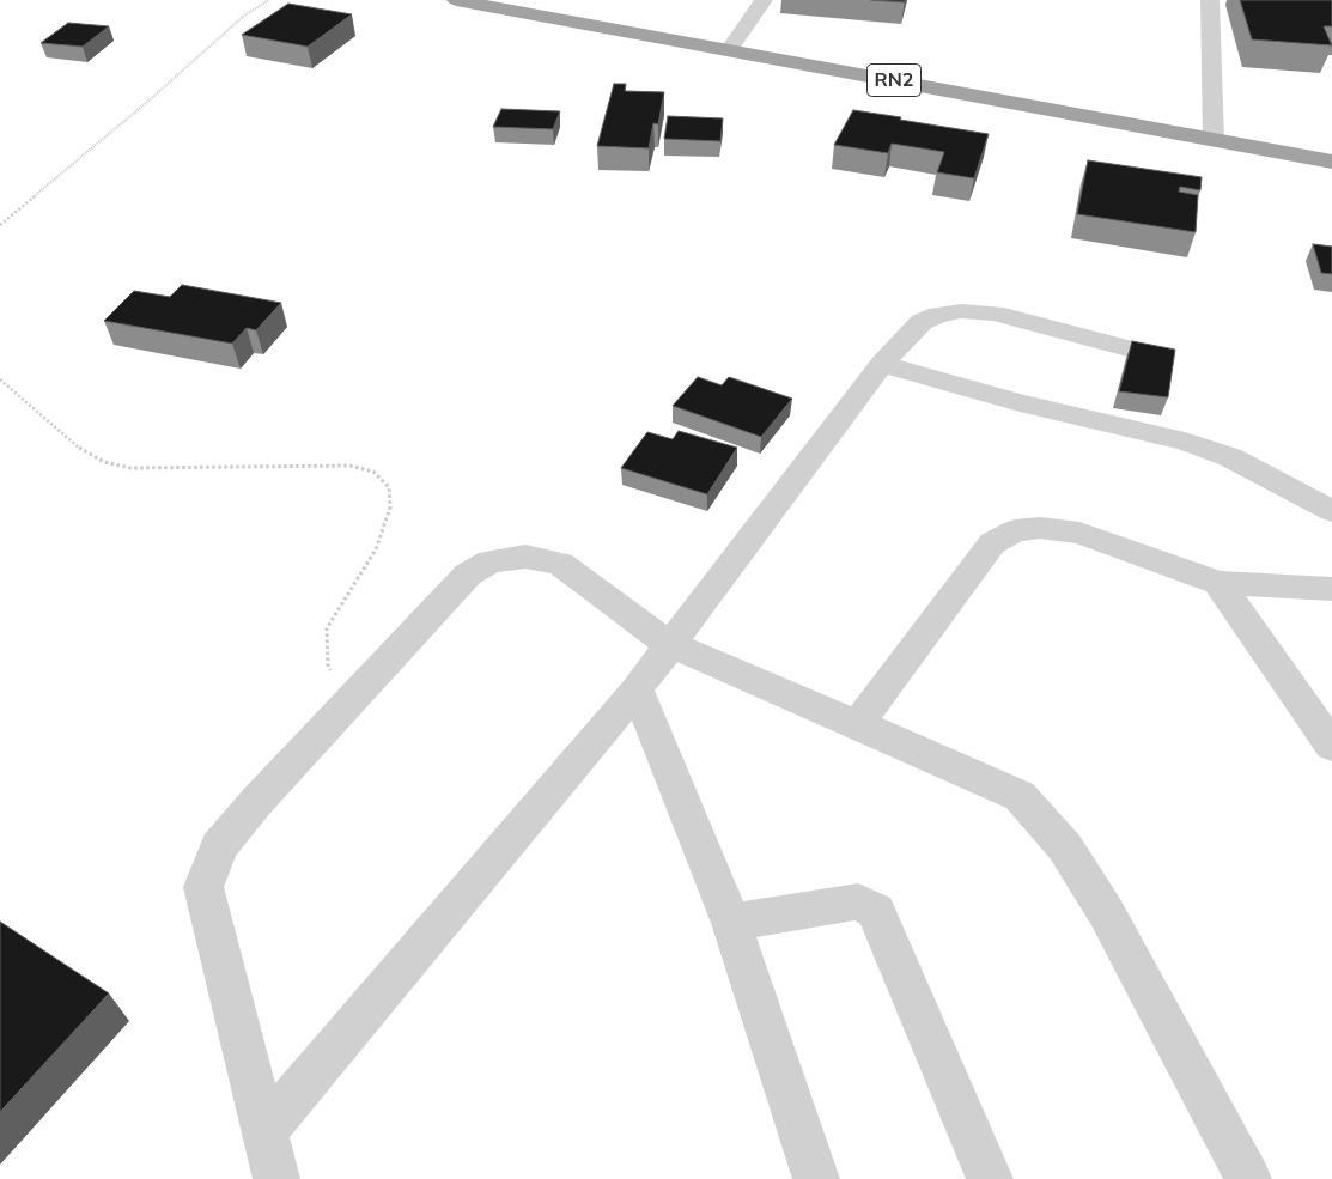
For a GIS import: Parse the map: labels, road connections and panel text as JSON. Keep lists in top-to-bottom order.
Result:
{
  "streets": {
    "highway": ["RN2"]
  }
}
